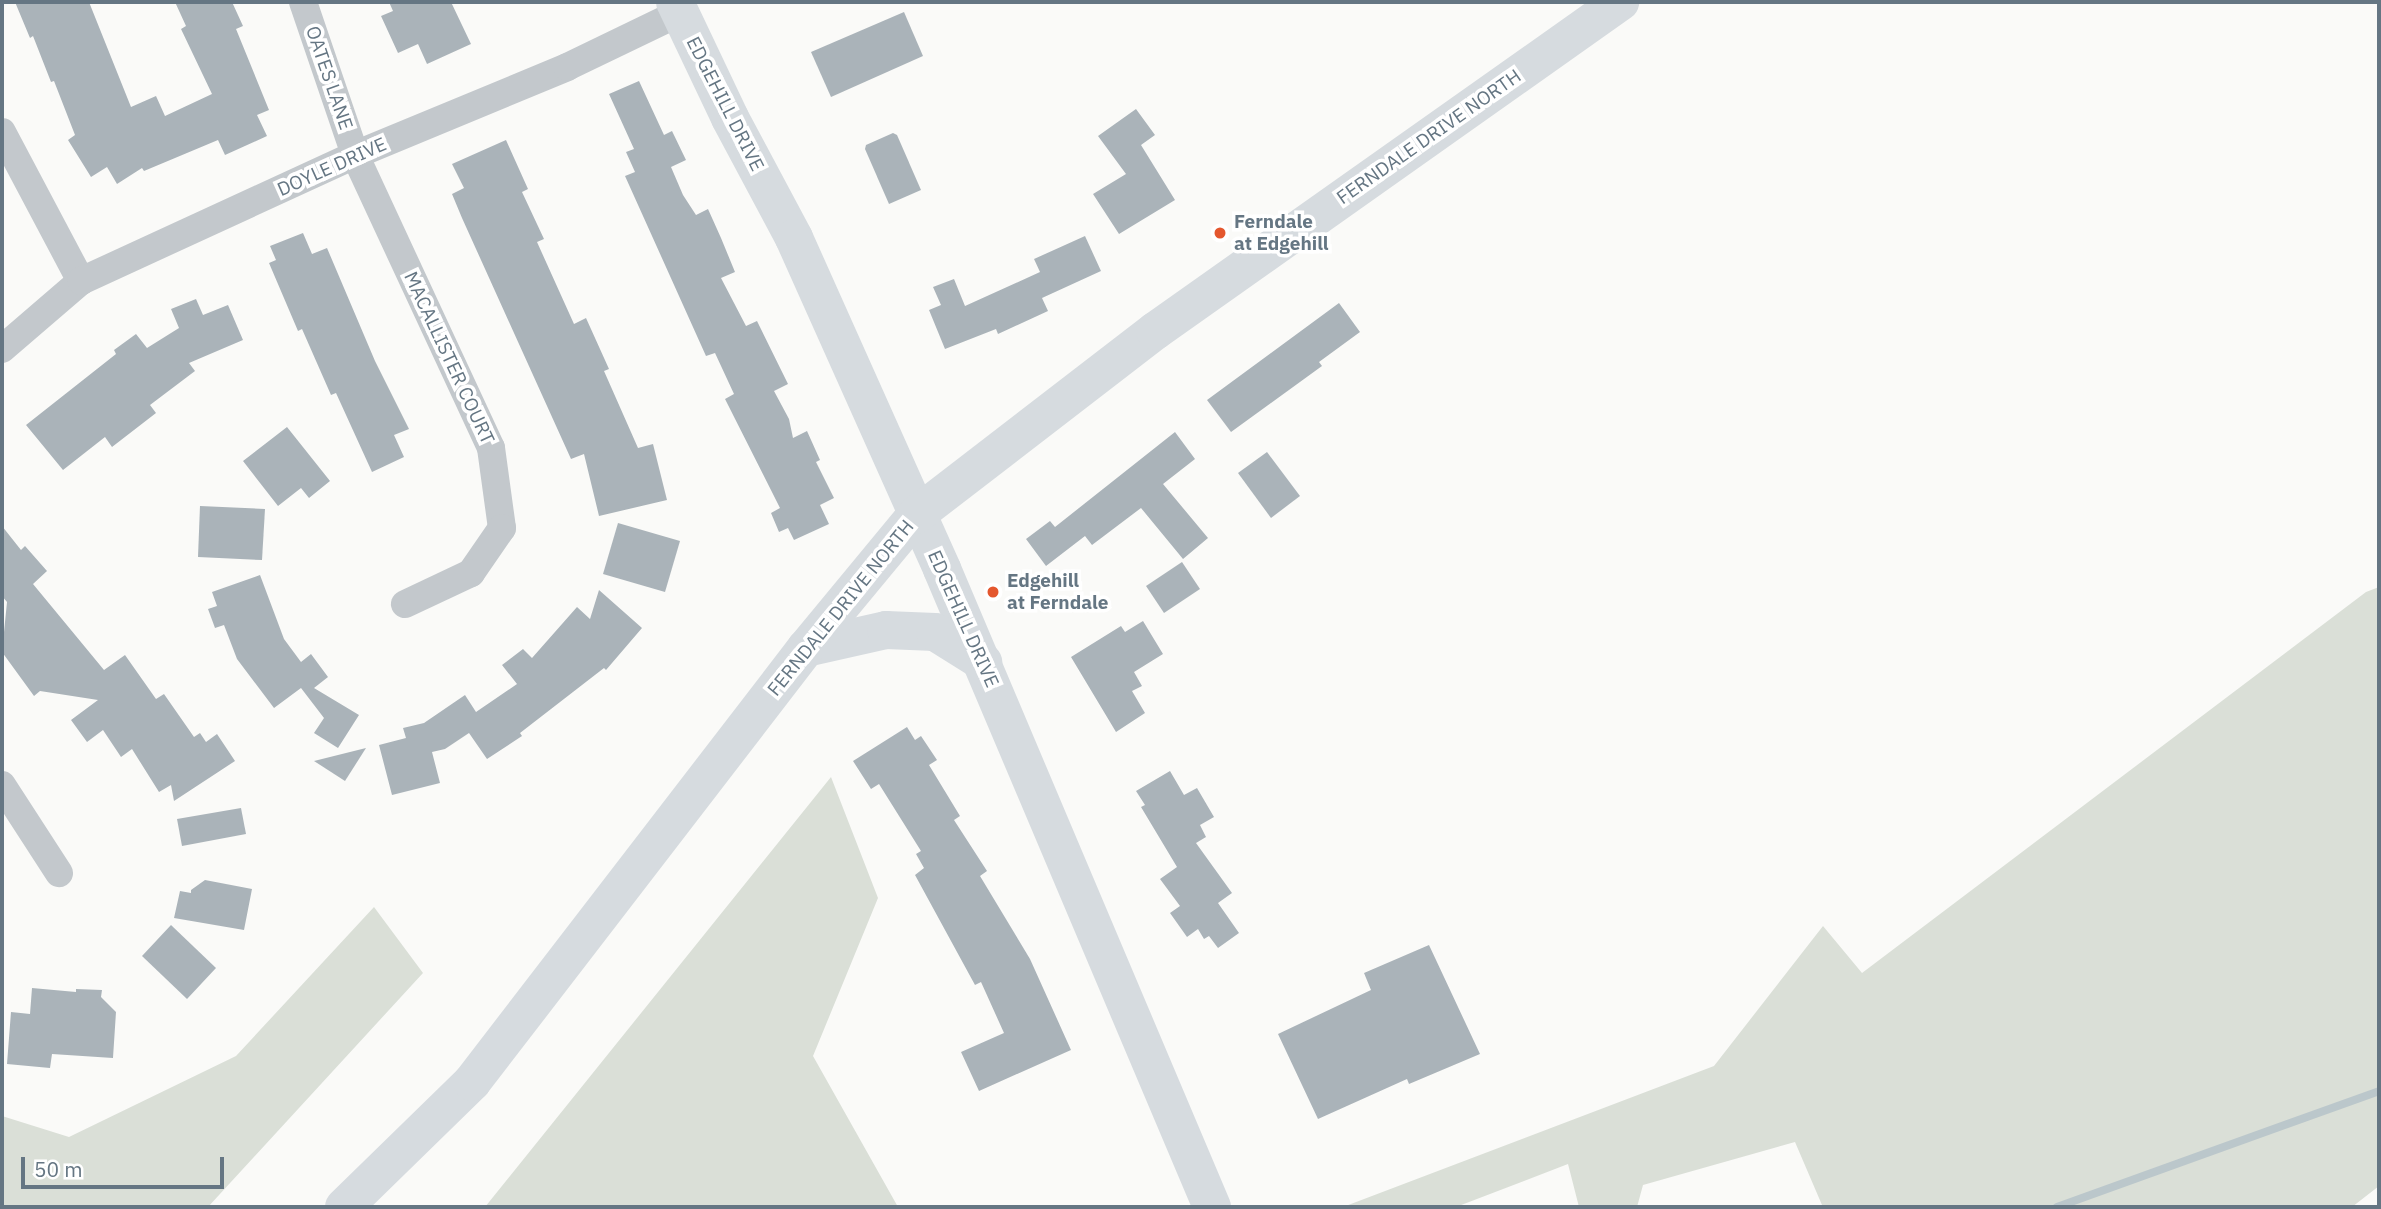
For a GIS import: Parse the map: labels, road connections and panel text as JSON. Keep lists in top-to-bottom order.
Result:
{
  "streets": {
    "main road": ["EDGEHILL DRIVE", "FERNDALE DRIVE NORTH"],
    "street": ["OATES LANE", "DOYLE DRIVE", "MACALLISTER COURT"]
  },
  "crossings": [
    ["OATES LANE", "DOYLE DRIVE"],
    ["OATES LANE", "MACALLISTER COURT"],
    ["EDGEHILL DRIVE", "FERNDALE DRIVE NORTH"],
    ["EDGEHILL DRIVE", "DOYLE DRIVE"],
    ["DOYLE DRIVE", "MACALLISTER COURT"]
  ],
  "places": ["Ferndale at Edgehill", "Edgehill at Ferndale"],
  "scale_bar": "50 m"
}
